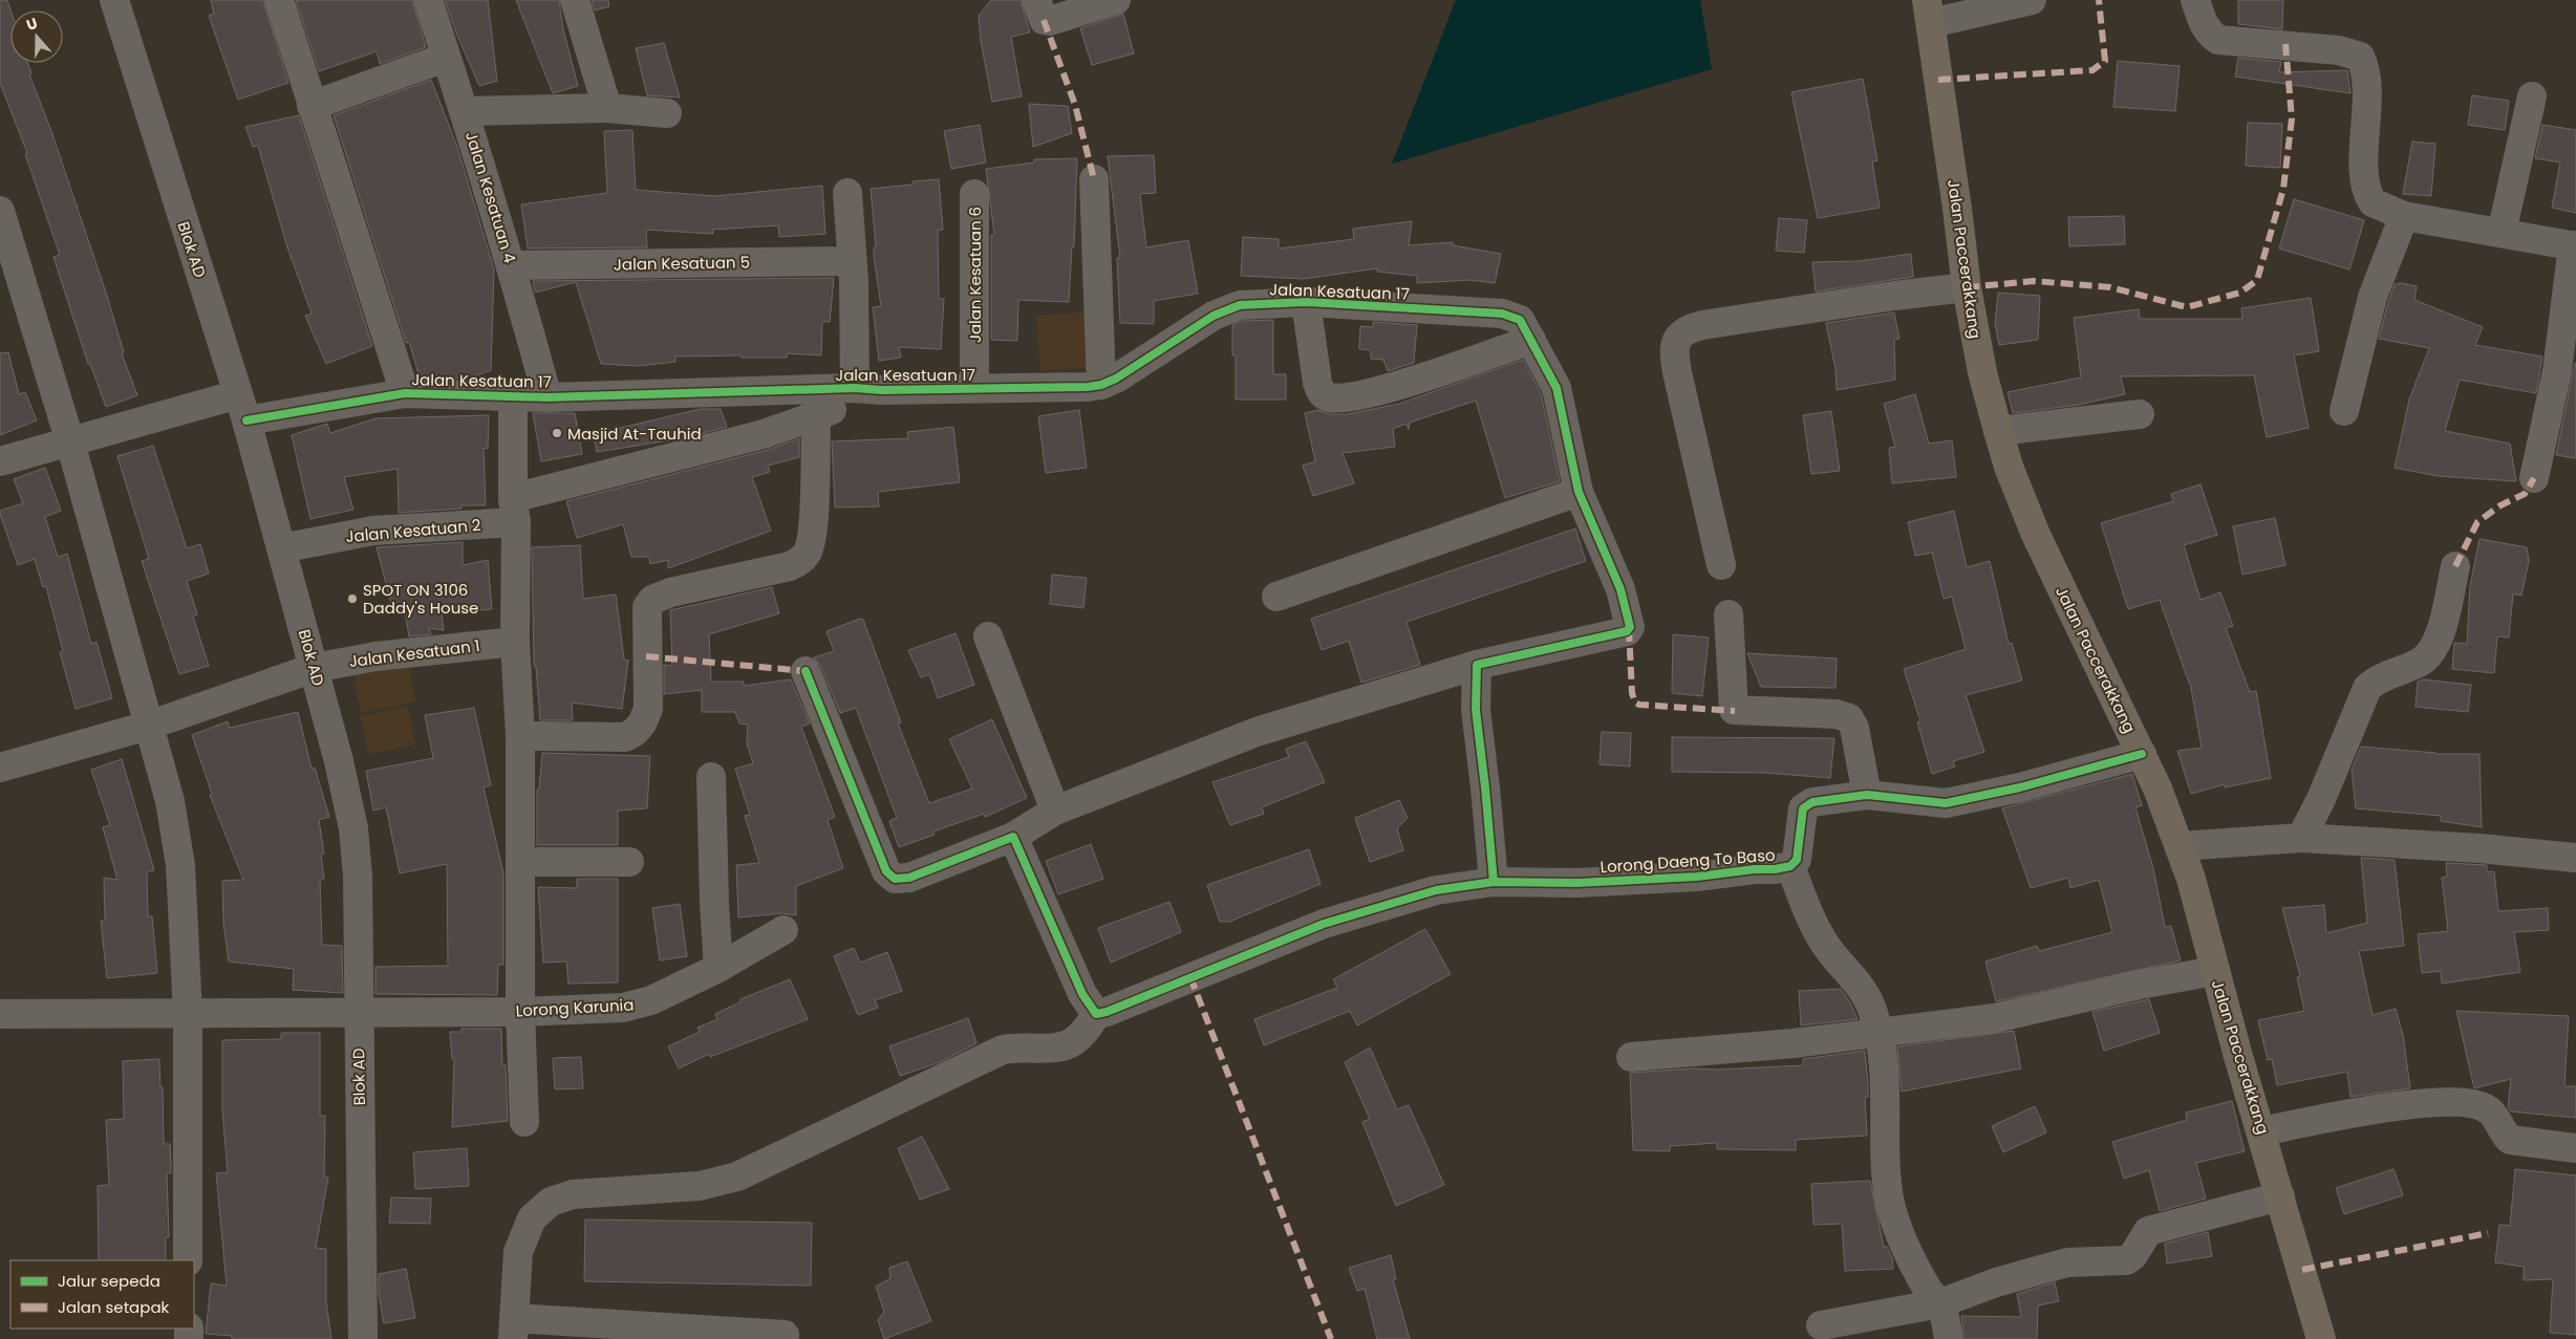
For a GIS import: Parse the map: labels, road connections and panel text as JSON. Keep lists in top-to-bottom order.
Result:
{
  "streets": {
    "main road": ["Jalan Paccerakkang"],
    "street": [
      "Jalan Kesatuan 4",
      "Blok AD",
      "Jalan Kesatuan 5",
      "Jalan Kesatuan 6",
      "Jalan Kesatuan 17",
      "Jalan Kesatuan 2",
      "Jalan Kesatuan 1",
      "Lorong Daeng To Baso",
      "Lorong Karunia"
    ]
  },
  "crossings": [
    ["Jalan Kesatuan 4", "Jalan Kesatuan 5"],
    ["Jalan Kesatuan 4", "Jalan Kesatuan 17"],
    ["Blok AD", "Jalan Kesatuan 17"],
    ["Blok AD", "Jalan Kesatuan 2"],
    ["Blok AD", "Jalan Kesatuan 1"],
    ["Blok AD", "Lorong Karunia"],
    ["Jalan Paccerakkang", "Lorong Daeng To Baso"],
    ["Jalan Kesatuan 6", "Jalan Kesatuan 17"],
    ["Jalan Kesatuan 17", "Jalan Kesatuan 2"]
  ],
  "places": ["Masjid At-Tauhid", "SPOT ON 3106 Daddy's House"],
  "legend": ["Jalur sepeda", "Jalan setapak"],
  "north": "top"
}
